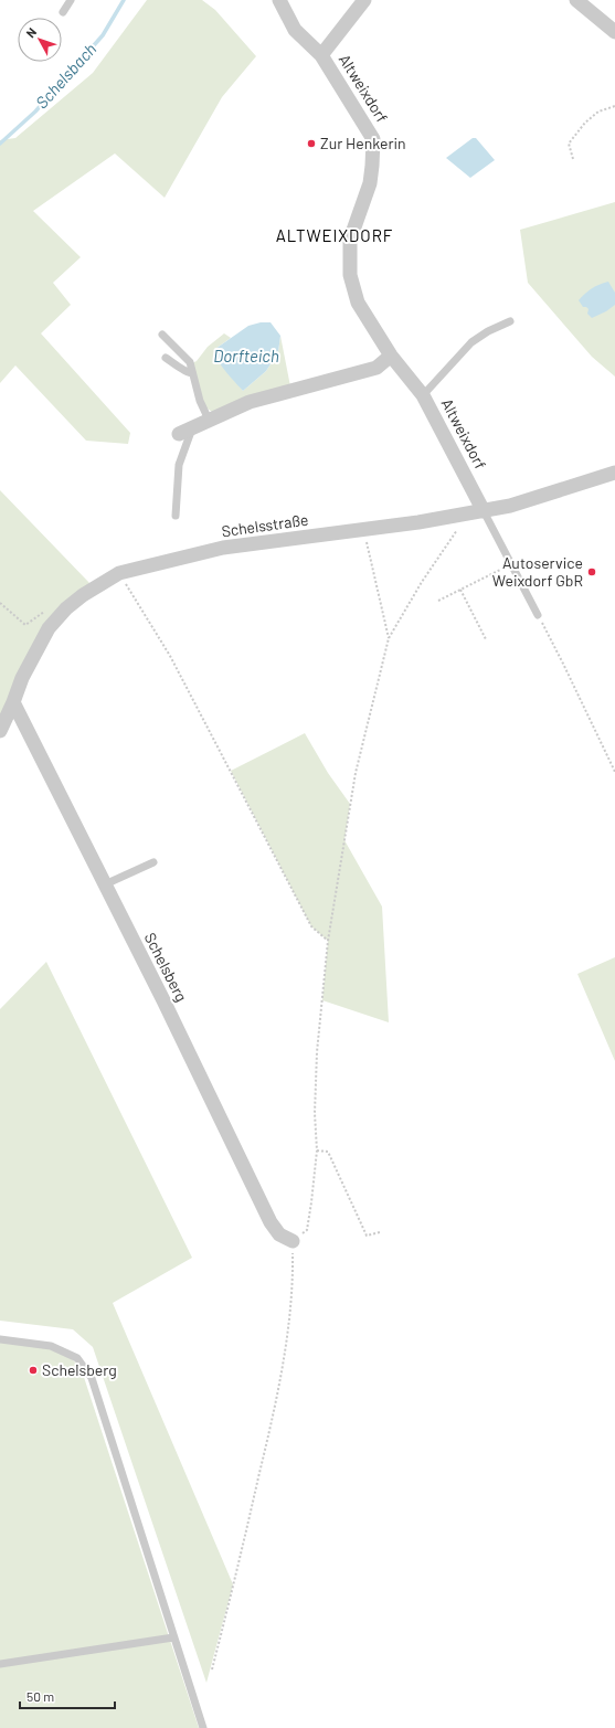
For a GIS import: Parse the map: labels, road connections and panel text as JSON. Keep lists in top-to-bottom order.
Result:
{
  "streets": {
    "street": ["Altweixdorf", "Schelsstraße", "Schelsberg"]
  },
  "crossings": [
    ["Altweixdorf", "Schelsstraße"],
    ["Schelsstraße", "Schelsberg"]
  ],
  "districts": ["ALTWEIXDORF"],
  "water": ["Schelsbach", "Dorfteich"],
  "places": ["Zur Henkerin", "Autoservice Weixdorf GbR", "Schelsberg"],
  "scale_bar": "50 m",
  "north": "top left"
}
